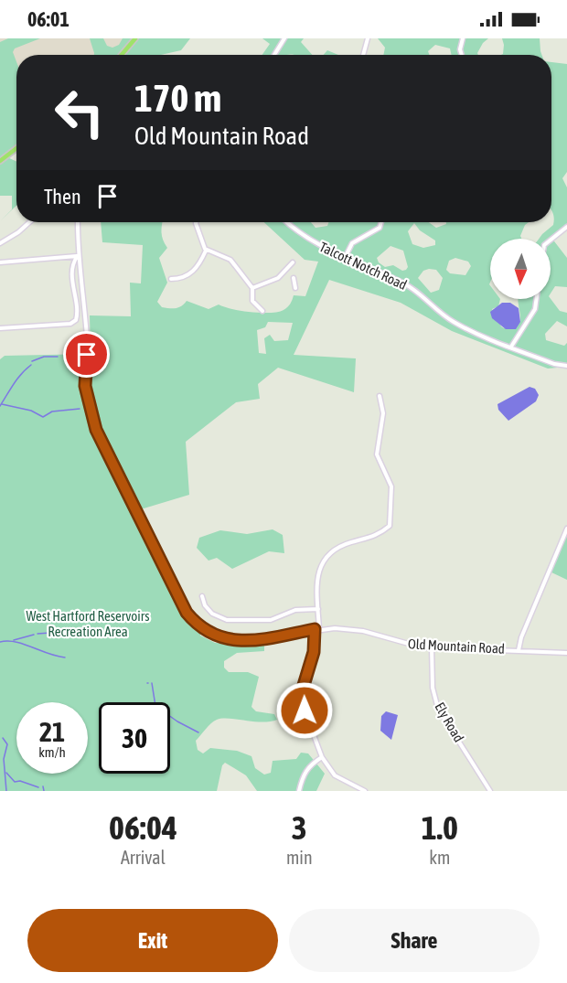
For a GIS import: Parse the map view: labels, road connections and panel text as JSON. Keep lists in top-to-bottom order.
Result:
{
  "streets": {
    "street": ["Talcott Notch Road", "Old Mountain Road", "Ely Road"]
  },
  "crossings": [
    ["Old Mountain Road", "Ely Road"]
  ],
  "parks": ["West Hartford Reservoirs Recreation Area"],
  "north": "bottom",
  "page": {
    "status": "06:01",
    "turn": ["170 m", "Old Mountain Road"],
    "then": "Then",
    "speed": "21 km/h",
    "limit": "30",
    "eta": [
      "06:04",
      "Arrival",
      "3",
      "min",
      "1.0",
      "km"
    ],
    "buttons": ["Exit", "Share"]
  }
}
